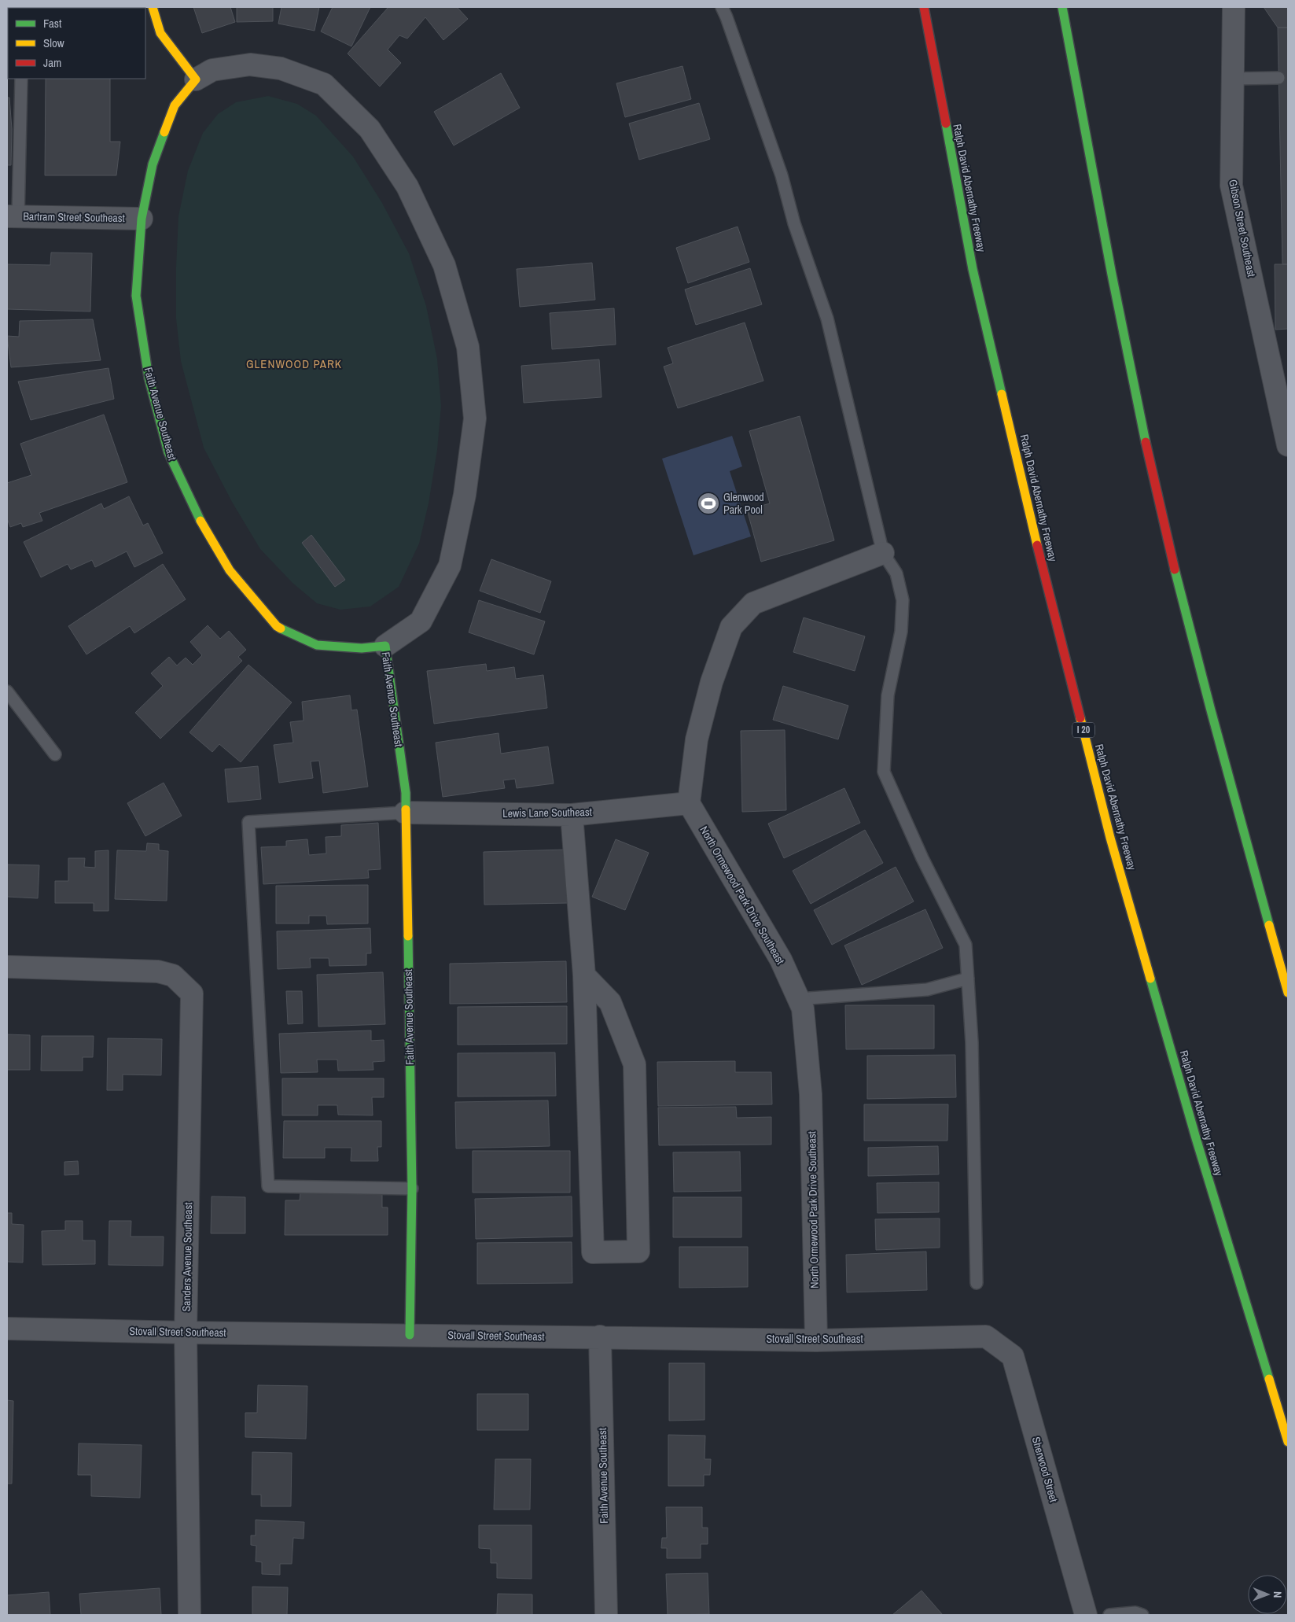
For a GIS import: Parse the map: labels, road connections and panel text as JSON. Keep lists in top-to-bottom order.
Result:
{
  "streets": {
    "main road": ["Ralph David Abernathy Freeway", "Faith Avenue Southeast", "I 20"],
    "street": [
      "Bartram Street Southeast",
      "Gibson Street Southeast",
      "Lewis Lane Southeast",
      "North Ormewood Park Drive Southeast",
      "Sanders Avenue Southeast",
      "Stovall Street Southeast",
      "Sherwood Street"
    ]
  },
  "crossings": [
    ["Bartram Street Southeast", "Faith Avenue Southeast"],
    ["Faith Avenue Southeast", "Lewis Lane Southeast"],
    ["Faith Avenue Southeast", "Stovall Street Southeast"],
    ["Lewis Lane Southeast", "North Ormewood Park Drive Southeast"],
    ["North Ormewood Park Drive Southeast", "Stovall Street Southeast"],
    ["Sanders Avenue Southeast", "Stovall Street Southeast"],
    ["Stovall Street Southeast", "Sherwood Street"]
  ],
  "districts": ["GLENWOOD PARK"],
  "places": {
    "sports": ["Glenwood Park Pool"]
  },
  "legend": ["Fast", "Slow", "Jam"],
  "north": "right"
}
